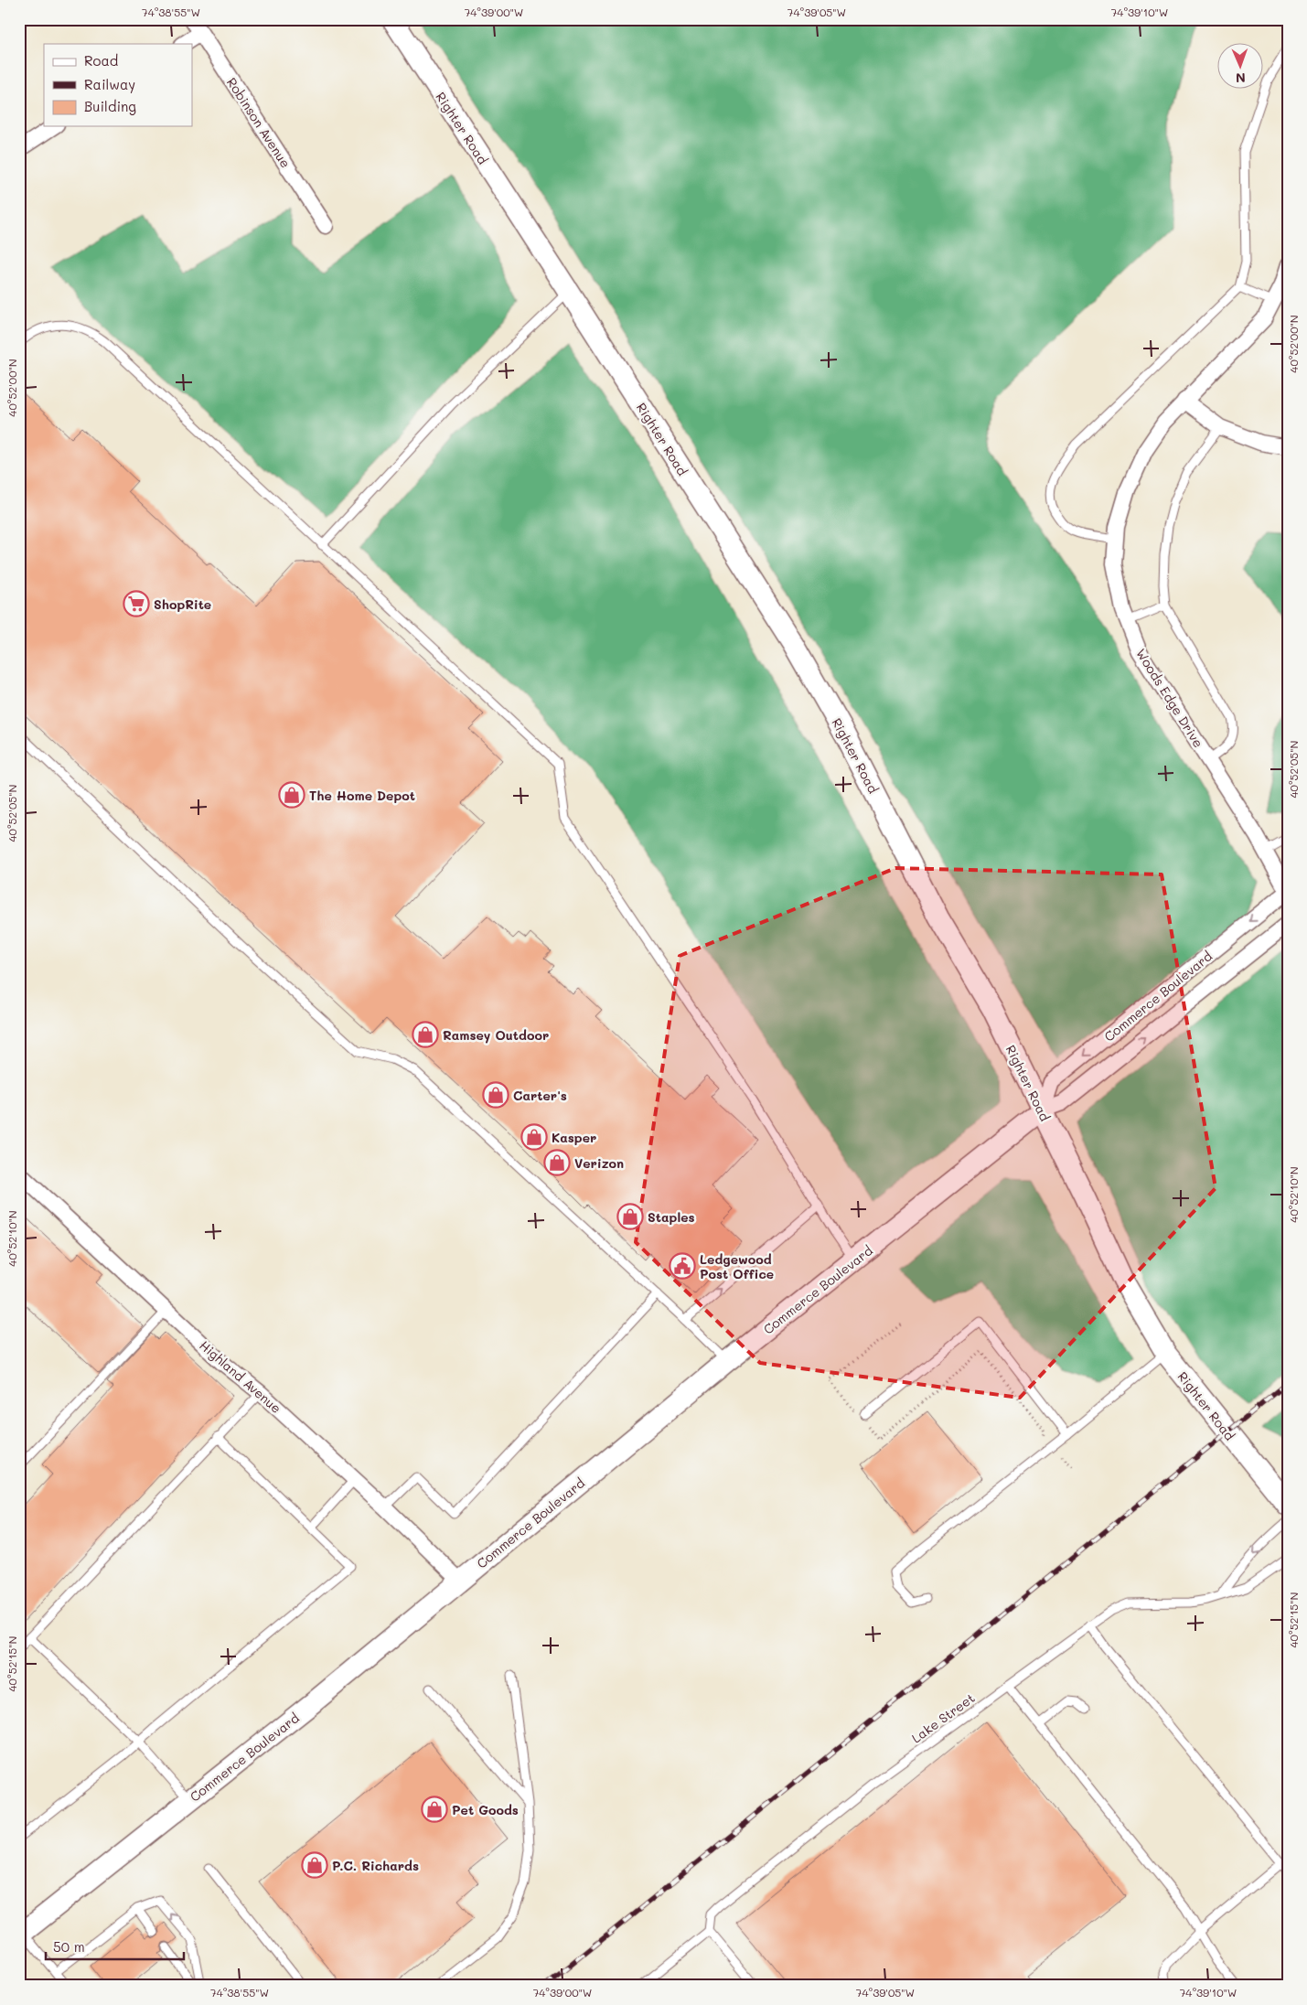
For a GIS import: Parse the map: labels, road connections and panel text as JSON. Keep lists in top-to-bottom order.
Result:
{
  "streets": {
    "street": [
      "Robinson Avenue",
      "Righter Road",
      "Woods Edge Drive",
      "Commerce Boulevard",
      "Highland Avenue"
    ],
    "lane": ["Lake Street"]
  },
  "crossings": [
    ["Righter Road", "Commerce Boulevard"],
    ["Woods Edge Drive", "Commerce Boulevard"],
    ["Commerce Boulevard", "Highland Avenue"]
  ],
  "places": {
    "supermarket": ["ShopRite"],
    "shop": [
      "The Home Depot",
      "Ramsey Outdoor",
      "Carter's",
      "Kasper",
      "Verizon",
      "Staples",
      "Pet Goods",
      "P.C. Richards"
    ],
    "public building": ["Ledgewood Post Office"]
  },
  "legend": ["Road", "Railway", "Building"],
  "scale_bar": "50 m",
  "north": "bottom",
  "coordinates": [
    "74°38'55\"W",
    "74°39'00\"W",
    "74°39'05\"W",
    "74°39'10\"W",
    "40°52'00\"N",
    "40°52'05\"N",
    "40°52'10\"N",
    "40°52'15\"N"
  ]
}
